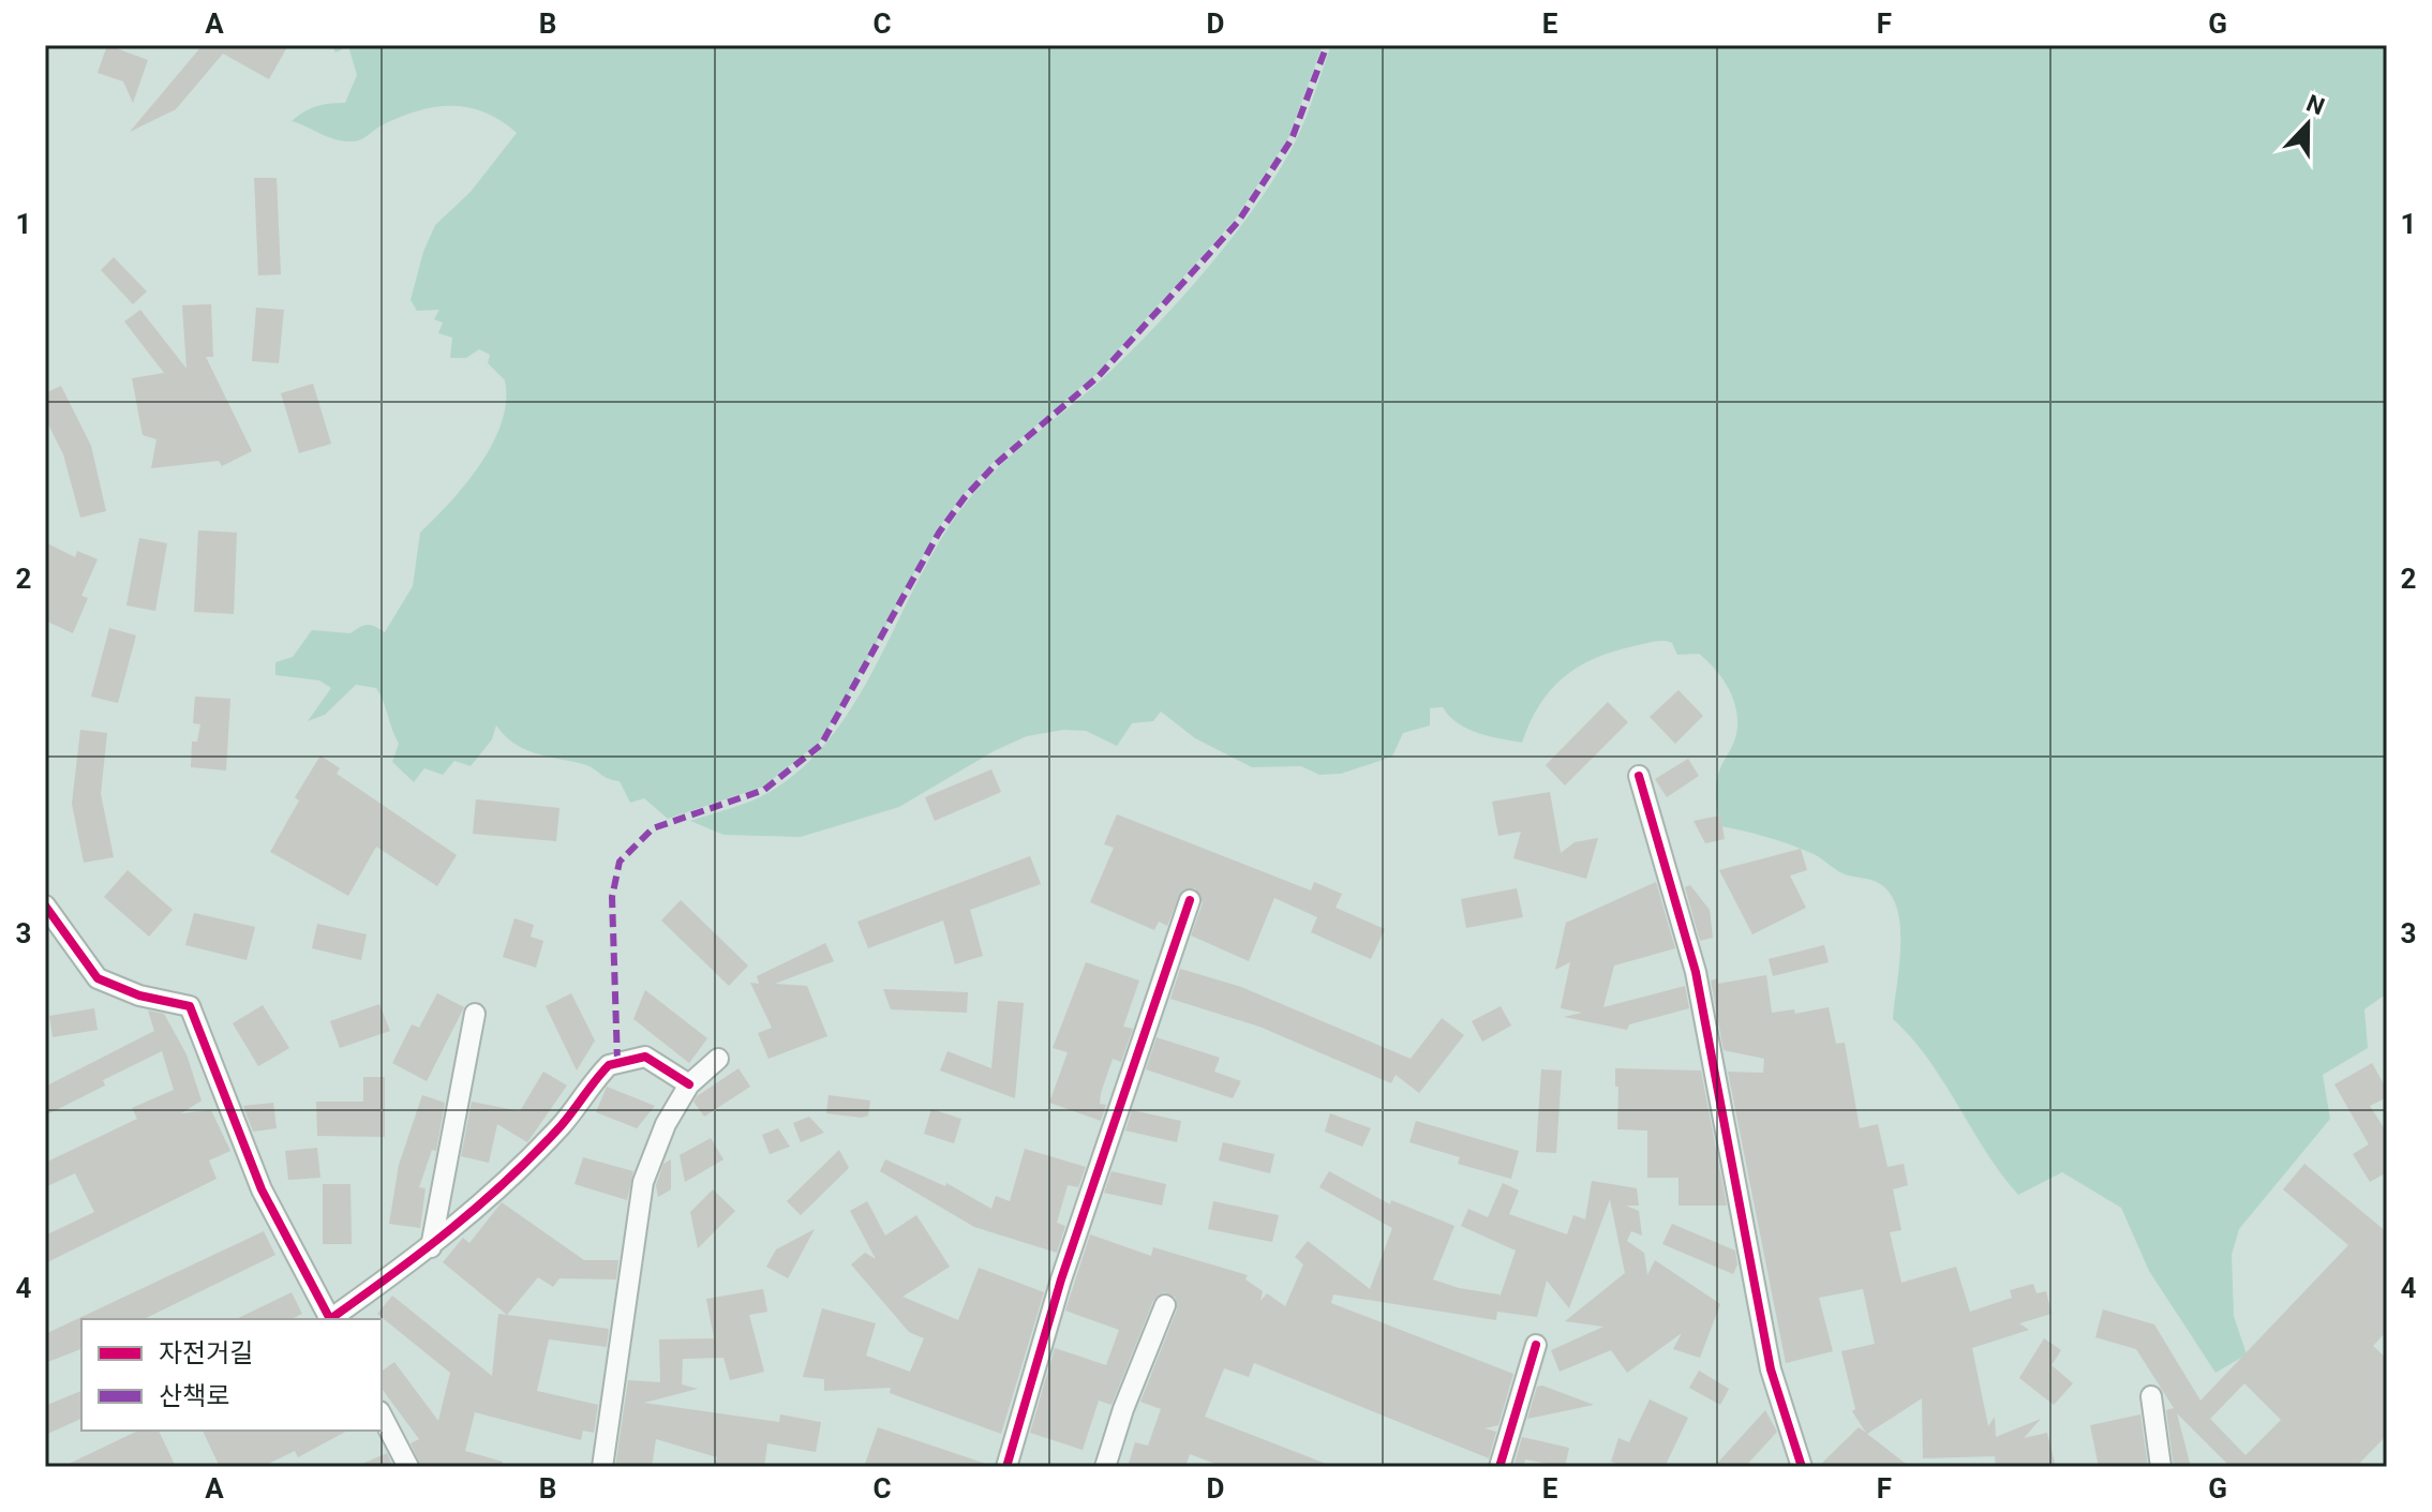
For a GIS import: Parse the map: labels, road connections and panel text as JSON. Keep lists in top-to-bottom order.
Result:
{
  "legend": ["자전거길", "산책로"],
  "north": "top",
  "grid": {
    "columns": [
      "A",
      "B",
      "C",
      "D",
      "E",
      "F",
      "G"
    ],
    "rows": [
      "1",
      "2",
      "3",
      "4"
    ]
  }
}
